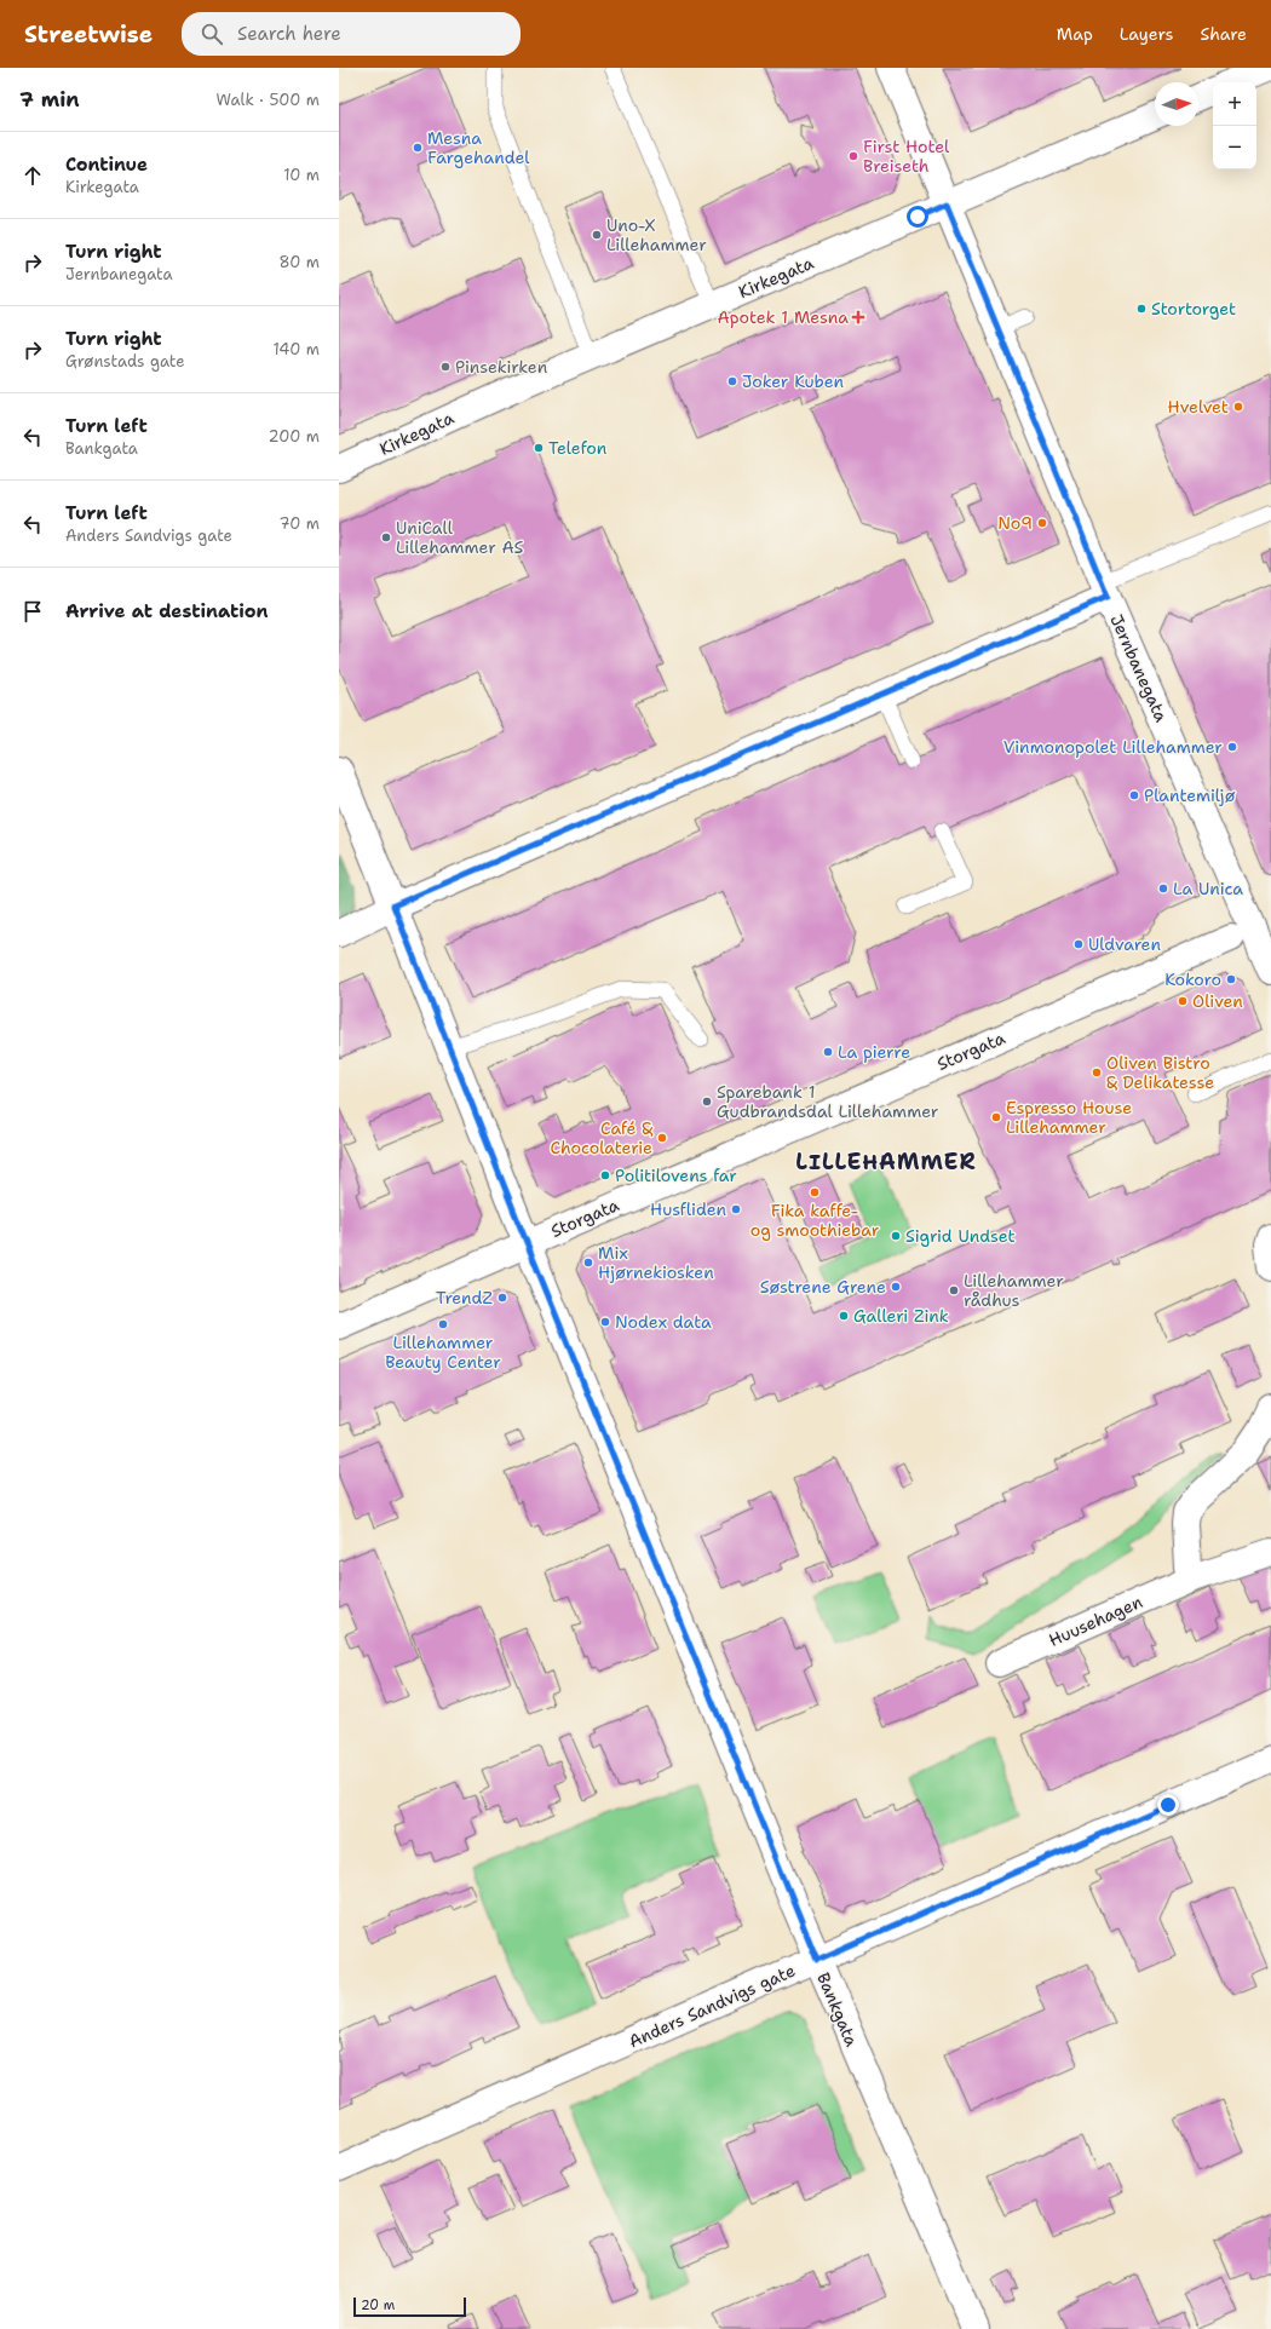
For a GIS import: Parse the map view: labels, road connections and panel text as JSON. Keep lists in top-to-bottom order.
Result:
{
  "streets": {
    "street": [
      "Kirkegata",
      "Jernbanegata",
      "Storgata",
      "Huusehagen",
      "Anders Sandvigs gate",
      "Bankgata"
    ]
  },
  "crossings": [
    ["Kirkegata", "Jernbanegata"],
    ["Jernbanegata", "Storgata"],
    ["Storgata", "Bankgata"],
    ["Anders Sandvigs gate", "Bankgata"]
  ],
  "districts": ["LILLEHAMMER"],
  "places": {
    "other": [
      "Mesna Fargehandel",
      "First Hotel Breiseth",
      "Uno-X Lillehammer",
      "Stortorget",
      "Pinsekirken",
      "Joker Kuben",
      "Hvelvet",
      "Telefon",
      "No9",
      "UniCall Lillehammer AS",
      "Vinmonopolet Lillehammer",
      "Plantemiljø",
      "La Unica",
      "Uldvaren",
      "Kokoro",
      "Oliven",
      "La pierre",
      "Oliven Bistro & Delikatesse",
      "Sparebank 1 Gudbrandsdal Lillehammer",
      "Espresso House Lillehammer",
      "Café & Chocolaterie",
      "Politilovens far",
      "Fika kaffe- og smoothiebar",
      "Husfliden",
      "Sigrid Undset",
      "Mix Hjørnekiosken",
      "Søstrene Grene",
      "Lillehammer rådhus",
      "TrendZ",
      "Galleri Zink",
      "Nodex data",
      "Lillehammer Beauty Center"
    ],
    "health": ["Apotek 1 Mesna"]
  },
  "scale_bar": "20 m",
  "north": "right",
  "page": {
    "header": "Streetwise",
    "search": "Search here",
    "nav": ["Map", "Layers", "Share"],
    "heading": ["7 min", "Walk · 500 m"],
    "map_buttons": ["+", "−"],
    "list": [
      ["Continue", "Kirkegata", "10 m"],
      ["Turn right", "Jernbanegata", "80 m"],
      ["Turn right", "Grønstads gate", "140 m"],
      ["Turn left", "Bankgata", "200 m"],
      ["Turn left", "Anders Sandvigs gate", "70 m"],
      "Arrive at destination"
    ],
    "scale": "20 m"
  }
}
